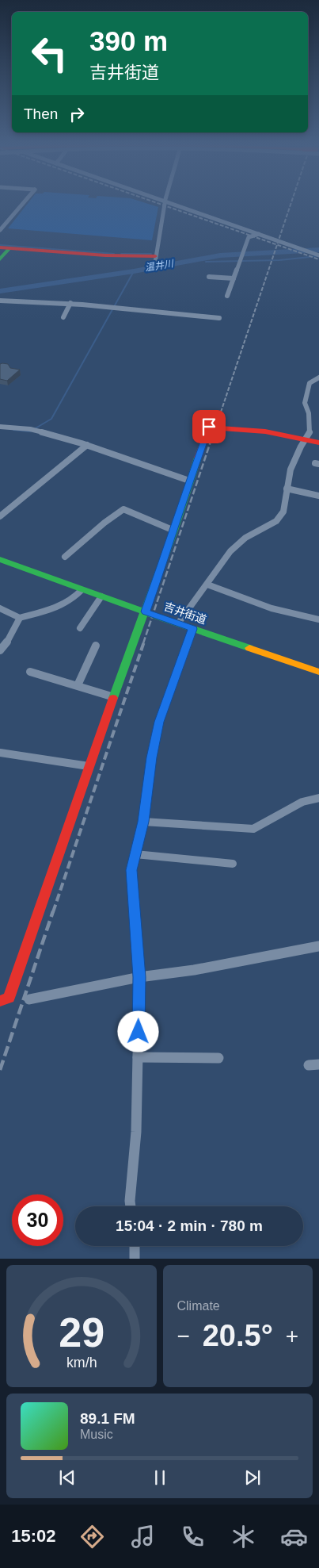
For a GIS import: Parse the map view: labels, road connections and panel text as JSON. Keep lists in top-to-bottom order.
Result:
{
  "streets": {
    "main road": ["吉井街道"]
  },
  "water": ["温井川"],
  "page": {
    "turn": ["390 m", "吉井街道"],
    "then": "Then",
    "limit": "30",
    "trip": "15:04 · 2 min · 780 m",
    "tile": "Climate",
    "heat": ["−", "20.5°", "+"],
    "song": ["89.1 FM", "Music"],
    "tabs": "15:02",
    "gauge": ["29", "km/h"]
  }
}
